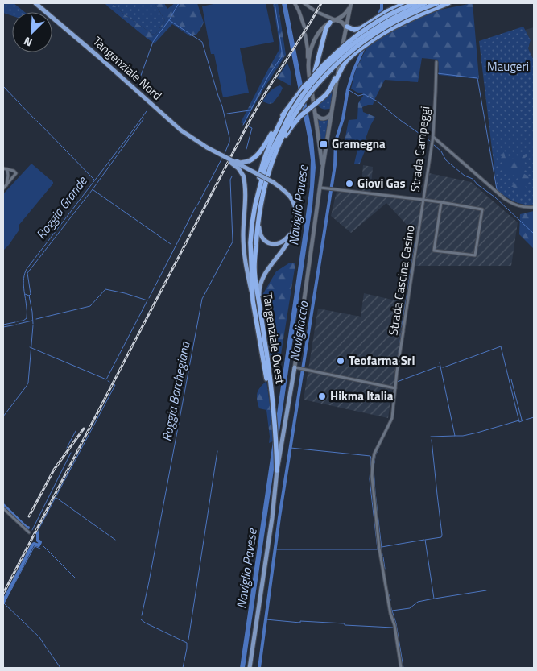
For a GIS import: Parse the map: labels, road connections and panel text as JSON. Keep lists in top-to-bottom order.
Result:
{
  "streets": {
    "highway": ["Tangenziale Nord", "Tangenziale Ovest"],
    "street": ["Strada Campeggi", "Strada Cascina Casino"]
  },
  "crossings": [
    ["Strada Campeggi", "Strada Cascina Casino"]
  ],
  "water": [
    "Naviglio Pavese",
    "Roggia Grande",
    "Navigliaccio",
    "Roggia Barchegiana"
  ],
  "parks": ["Maugeri"],
  "places": {
    "transit": ["Gramegna"],
    "other": ["Giovi Gas", "Teofarma Srl", "Hikma Italia"]
  },
  "north": "bottom left"
}
